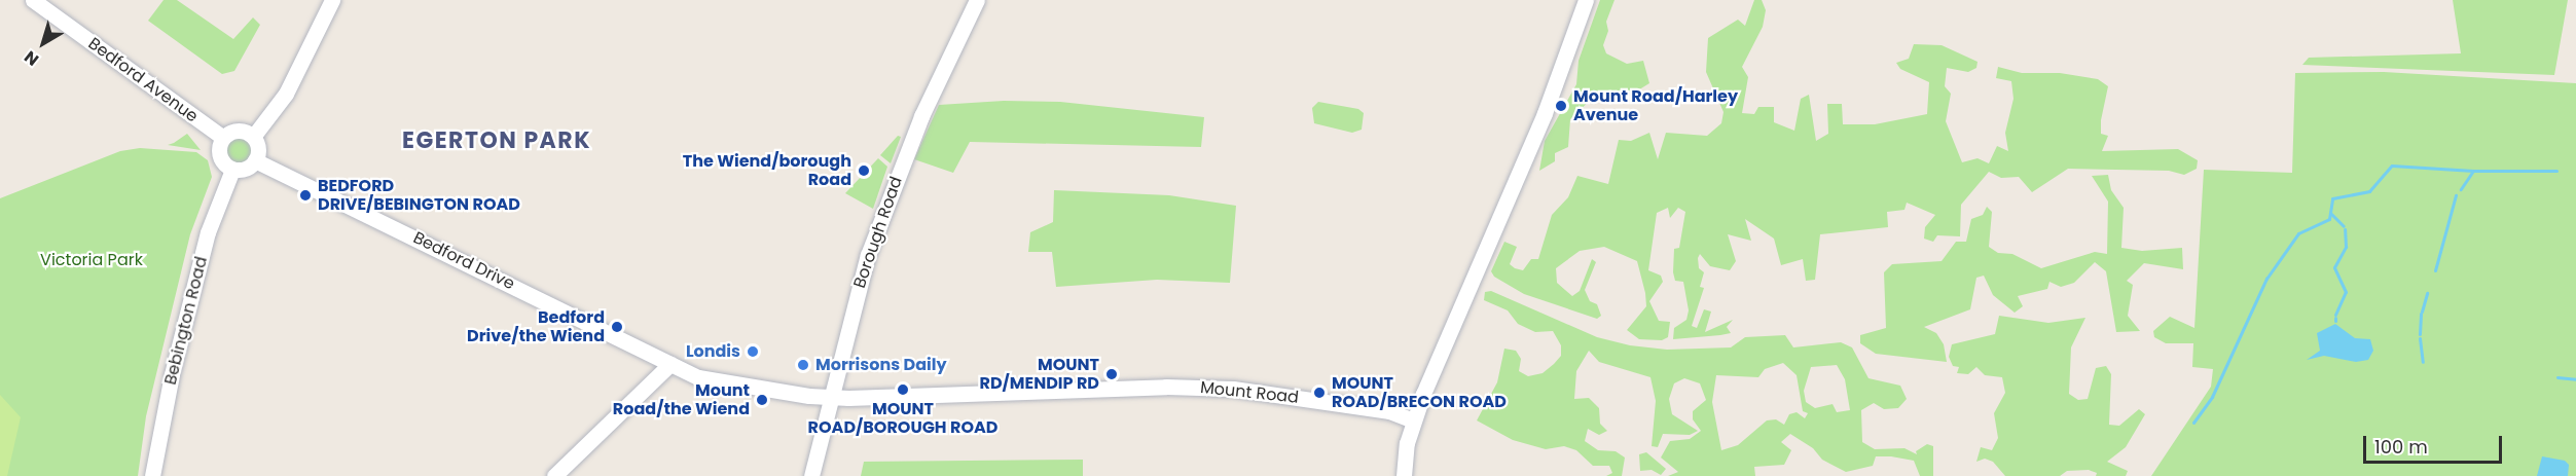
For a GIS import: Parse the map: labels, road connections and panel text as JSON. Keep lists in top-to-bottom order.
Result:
{
  "streets": {
    "street": [
      "Bedford Avenue",
      "Borough Road",
      "Bedford Drive",
      "Bebington Road",
      "Mount Road"
    ]
  },
  "crossings": [
    ["Bedford Avenue", "Bedford Drive"],
    ["Bedford Avenue", "Bebington Road"],
    ["Borough Road", "Mount Road"],
    ["Bedford Drive", "Bebington Road"],
    ["Bedford Drive", "Mount Road"]
  ],
  "districts": ["EGERTON PARK"],
  "parks": ["Victoria Park"],
  "places": [
    "Mount Road/Harley Avenue",
    "The Wiend/borough Road",
    "BEDFORD DRIVE/BEBINGTON ROAD",
    "Bedford Drive/the Wiend",
    "Londis",
    "Morrisons Daily",
    "MOUNT RD/MENDIP RD",
    "MOUNT ROAD/BOROUGH ROAD",
    "MOUNT ROAD/BRECON ROAD",
    "Mount Road/the Wiend"
  ],
  "scale_bar": "100 m",
  "north": "bottom left"
}
